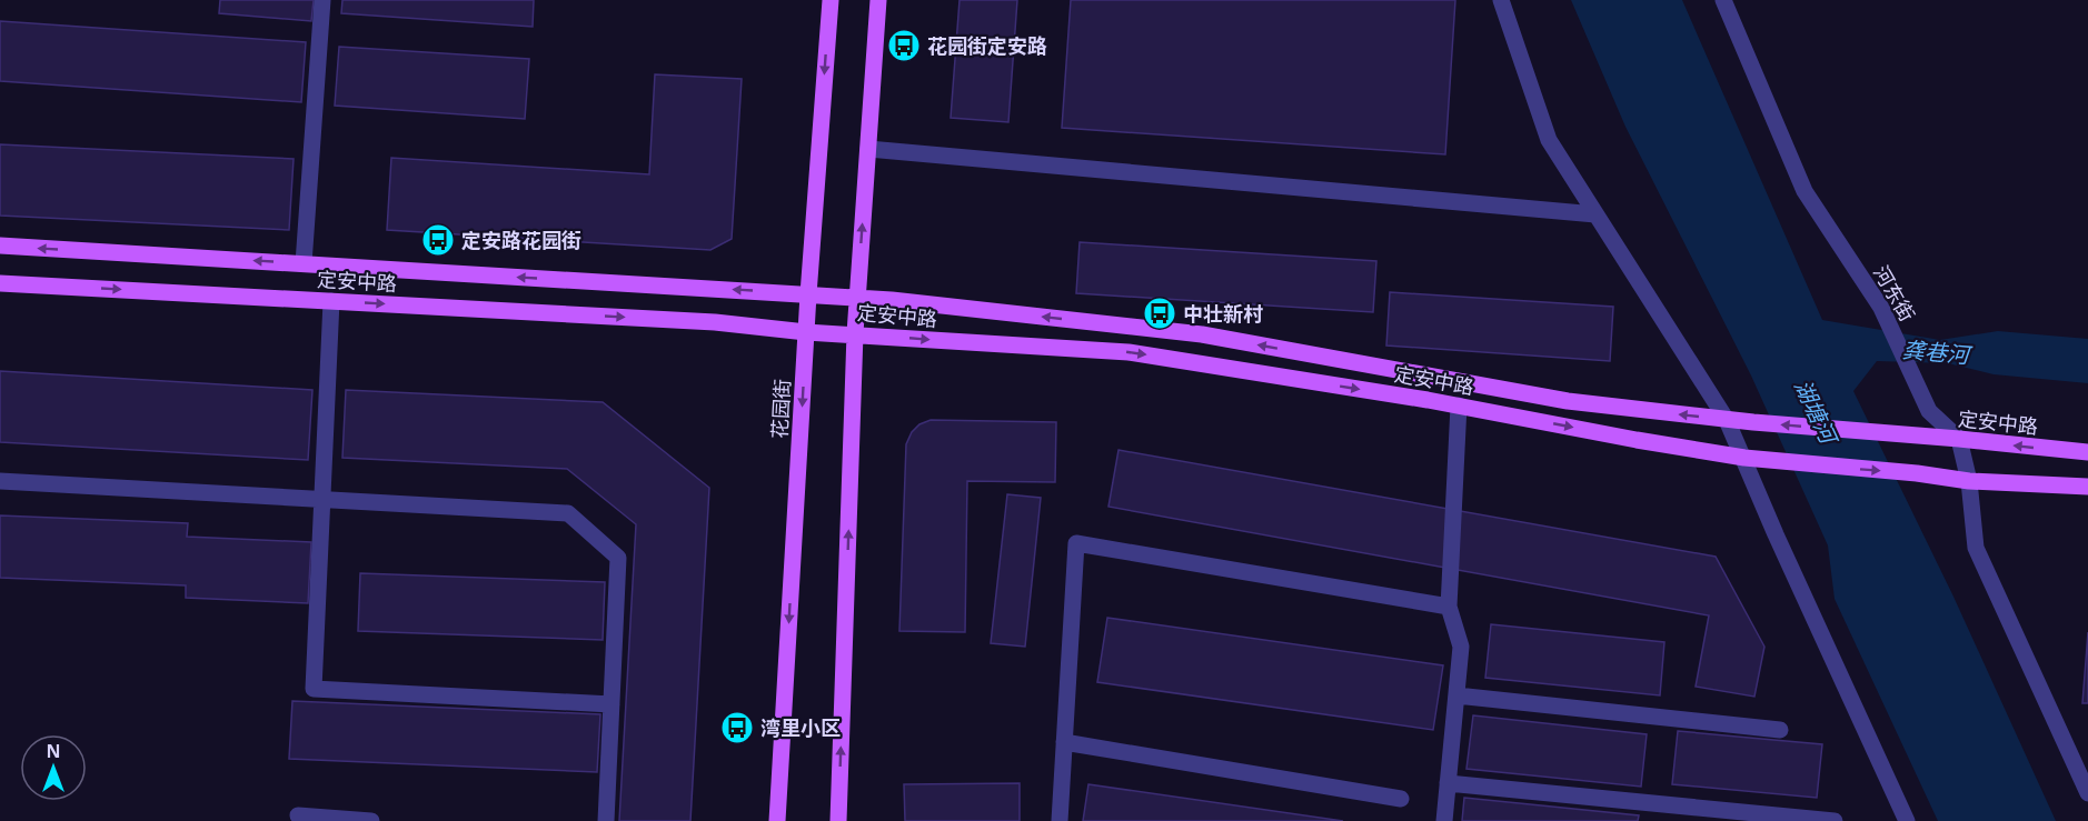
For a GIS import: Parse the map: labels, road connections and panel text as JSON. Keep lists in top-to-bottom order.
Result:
{
  "streets": {
    "main road": ["定安中路", "花园街"],
    "street": ["河东街"]
  },
  "crossings": [
    ["定安中路", "河东街"],
    ["定安中路", "花园街"]
  ],
  "water": ["龚巷河", "湖塘河"],
  "places": {
    "bus stop": [
      "花园街定安路",
      "定安路花园街",
      "中壮新村",
      "湾里小区"
    ]
  },
  "north": "top"
}
